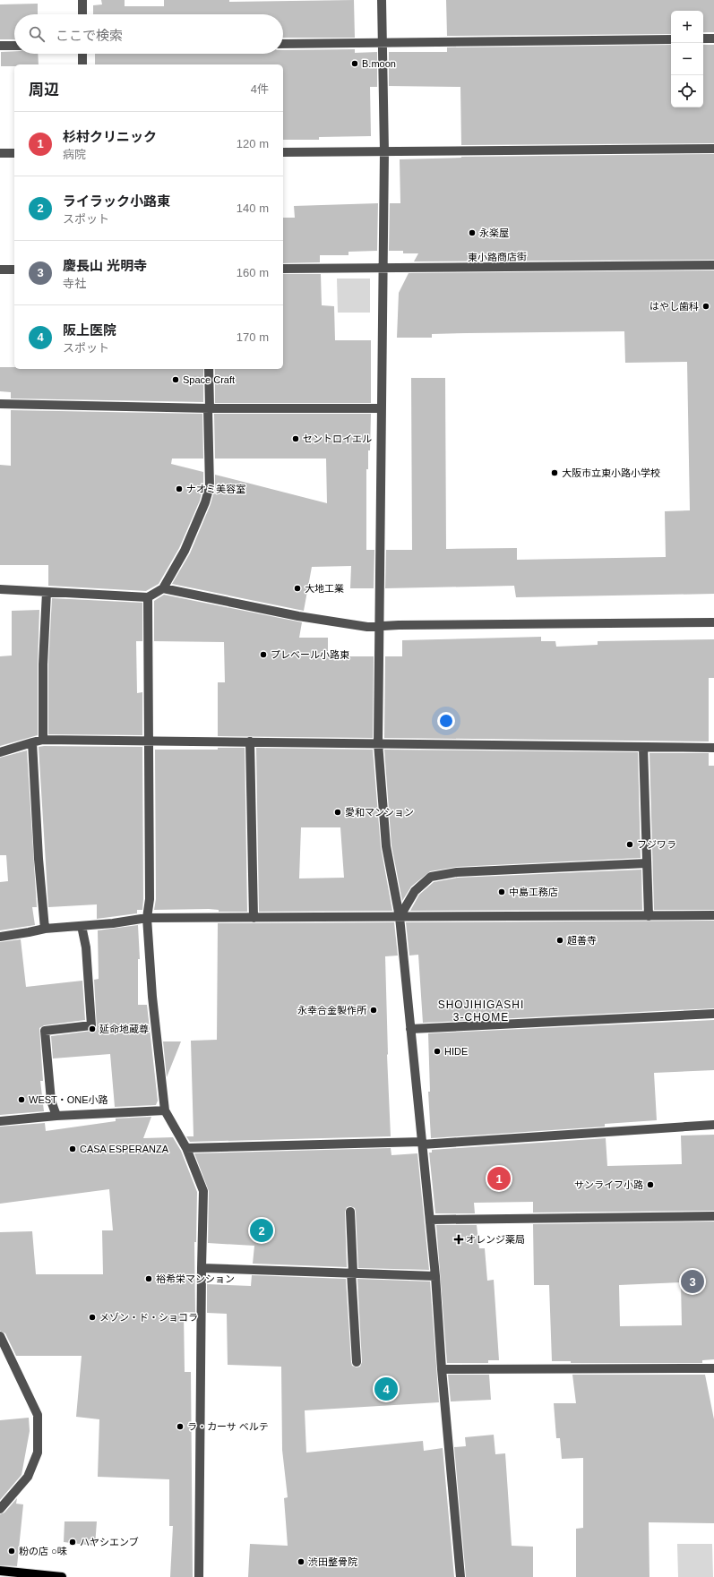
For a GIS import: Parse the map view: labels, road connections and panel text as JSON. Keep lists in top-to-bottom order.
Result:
{
  "streets": {
    "street": ["東小路商店街"]
  },
  "districts": ["SHOJIHIGASHI 3-CHOME"],
  "places": {
    "other": [
      "B.moon",
      "永楽屋",
      "はやし歯科",
      "Space Craft",
      "セントロイエル",
      "大阪市立東小路小学校",
      "ナオミ美容室",
      "大地工業",
      "プレベール小路東",
      "愛和マンション",
      "フジワラ",
      "中島工務店",
      "超善寺",
      "永幸合金製作所",
      "延命地蔵尊",
      "HIDE",
      "WEST・ONE小路",
      "CASA ESPERANZA",
      "サンライフ小路",
      "裕希栄マンション",
      "メゾン・ド・ショコラ",
      "ラ・カーサ ベルテ",
      "ハヤシエンブ",
      "粉の店 ○味",
      "渋田整骨院"
    ],
    "health": ["オレンジ薬局"]
  },
  "page": {
    "map_buttons": ["+", "−"],
    "search": "ここで検索",
    "heading": ["周辺", "4件"],
    "list": [
      {
        "mark": "1",
        "name": "杉村クリニック",
        "note": "病院",
        "value": "120 m"
      },
      {
        "mark": "2",
        "name": "ライラック小路東",
        "note": "スポット",
        "value": "140 m"
      },
      {
        "mark": "3",
        "name": "慶長山 光明寺",
        "note": "寺社",
        "value": "160 m"
      },
      {
        "mark": "4",
        "name": "阪上医院",
        "note": "スポット",
        "value": "170 m"
      }
    ],
    "pins": [
      "1",
      "2",
      "3",
      "4"
    ]
  }
}
